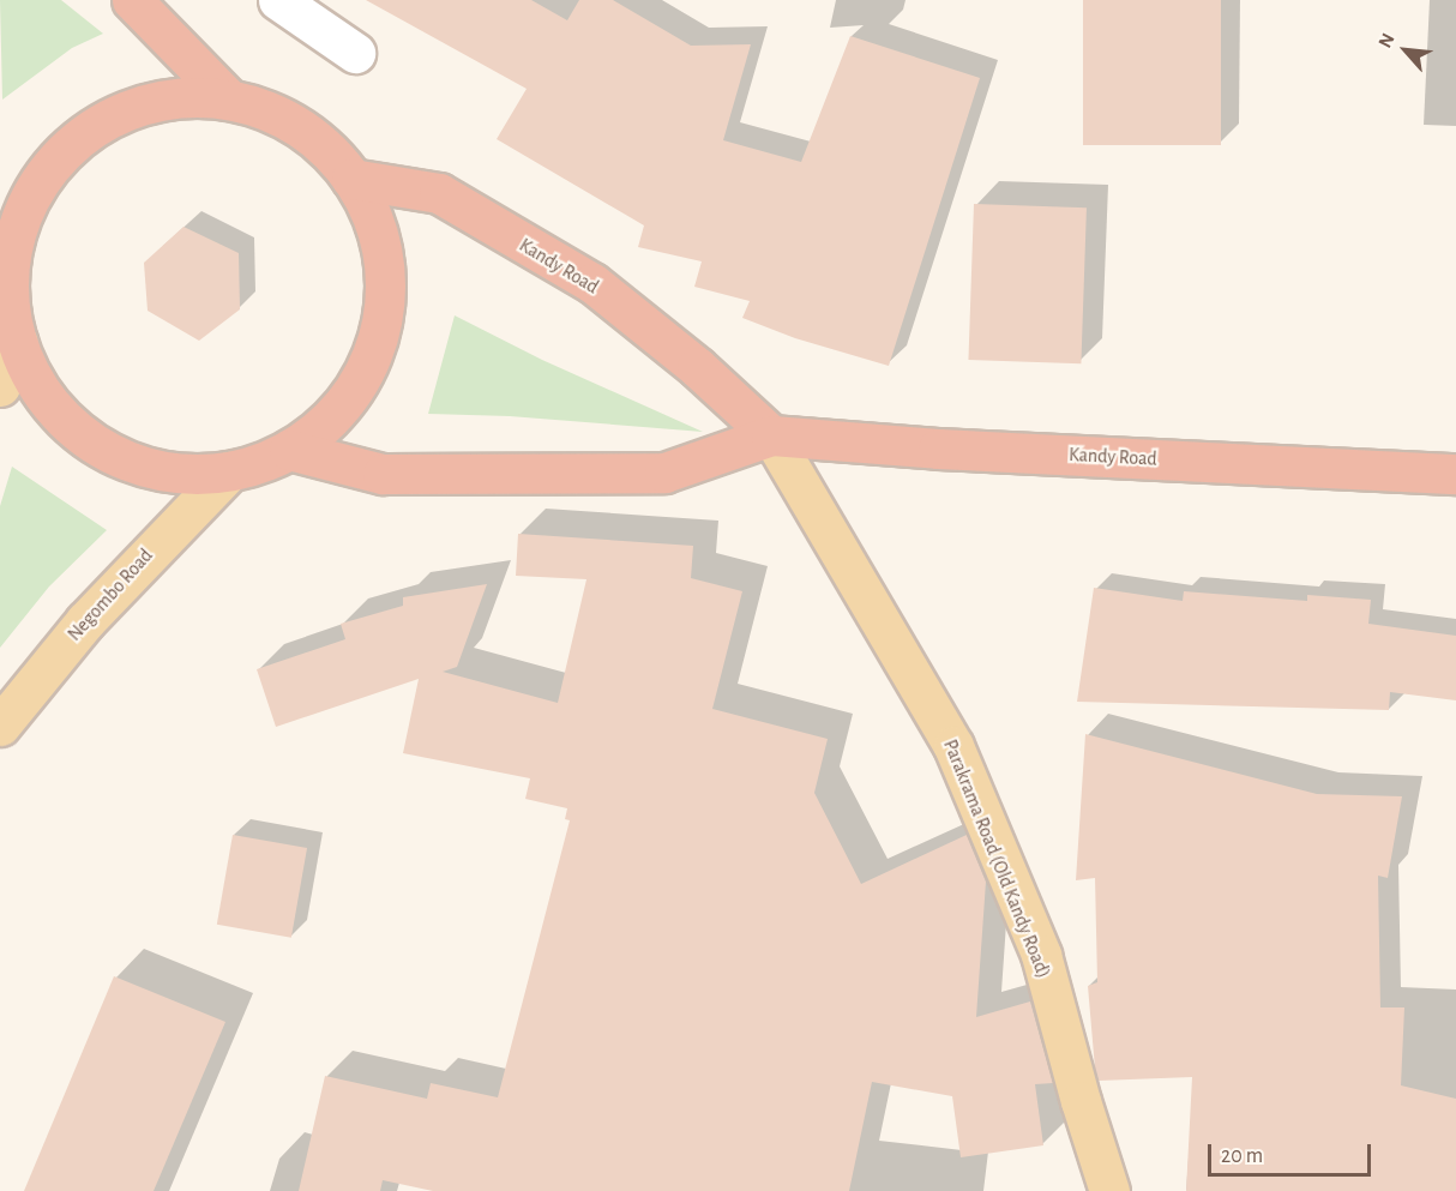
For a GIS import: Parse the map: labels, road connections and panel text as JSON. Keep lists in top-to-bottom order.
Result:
{
  "streets": {
    "highway": ["Kandy Road"],
    "main road": ["Negombo Road", "Parakrama Road (Old Kandy Road)"]
  },
  "crossings": [
    ["Kandy Road", "Parakrama Road (Old Kandy Road)"]
  ],
  "scale_bar": "20 m",
  "north": "top left"
}
